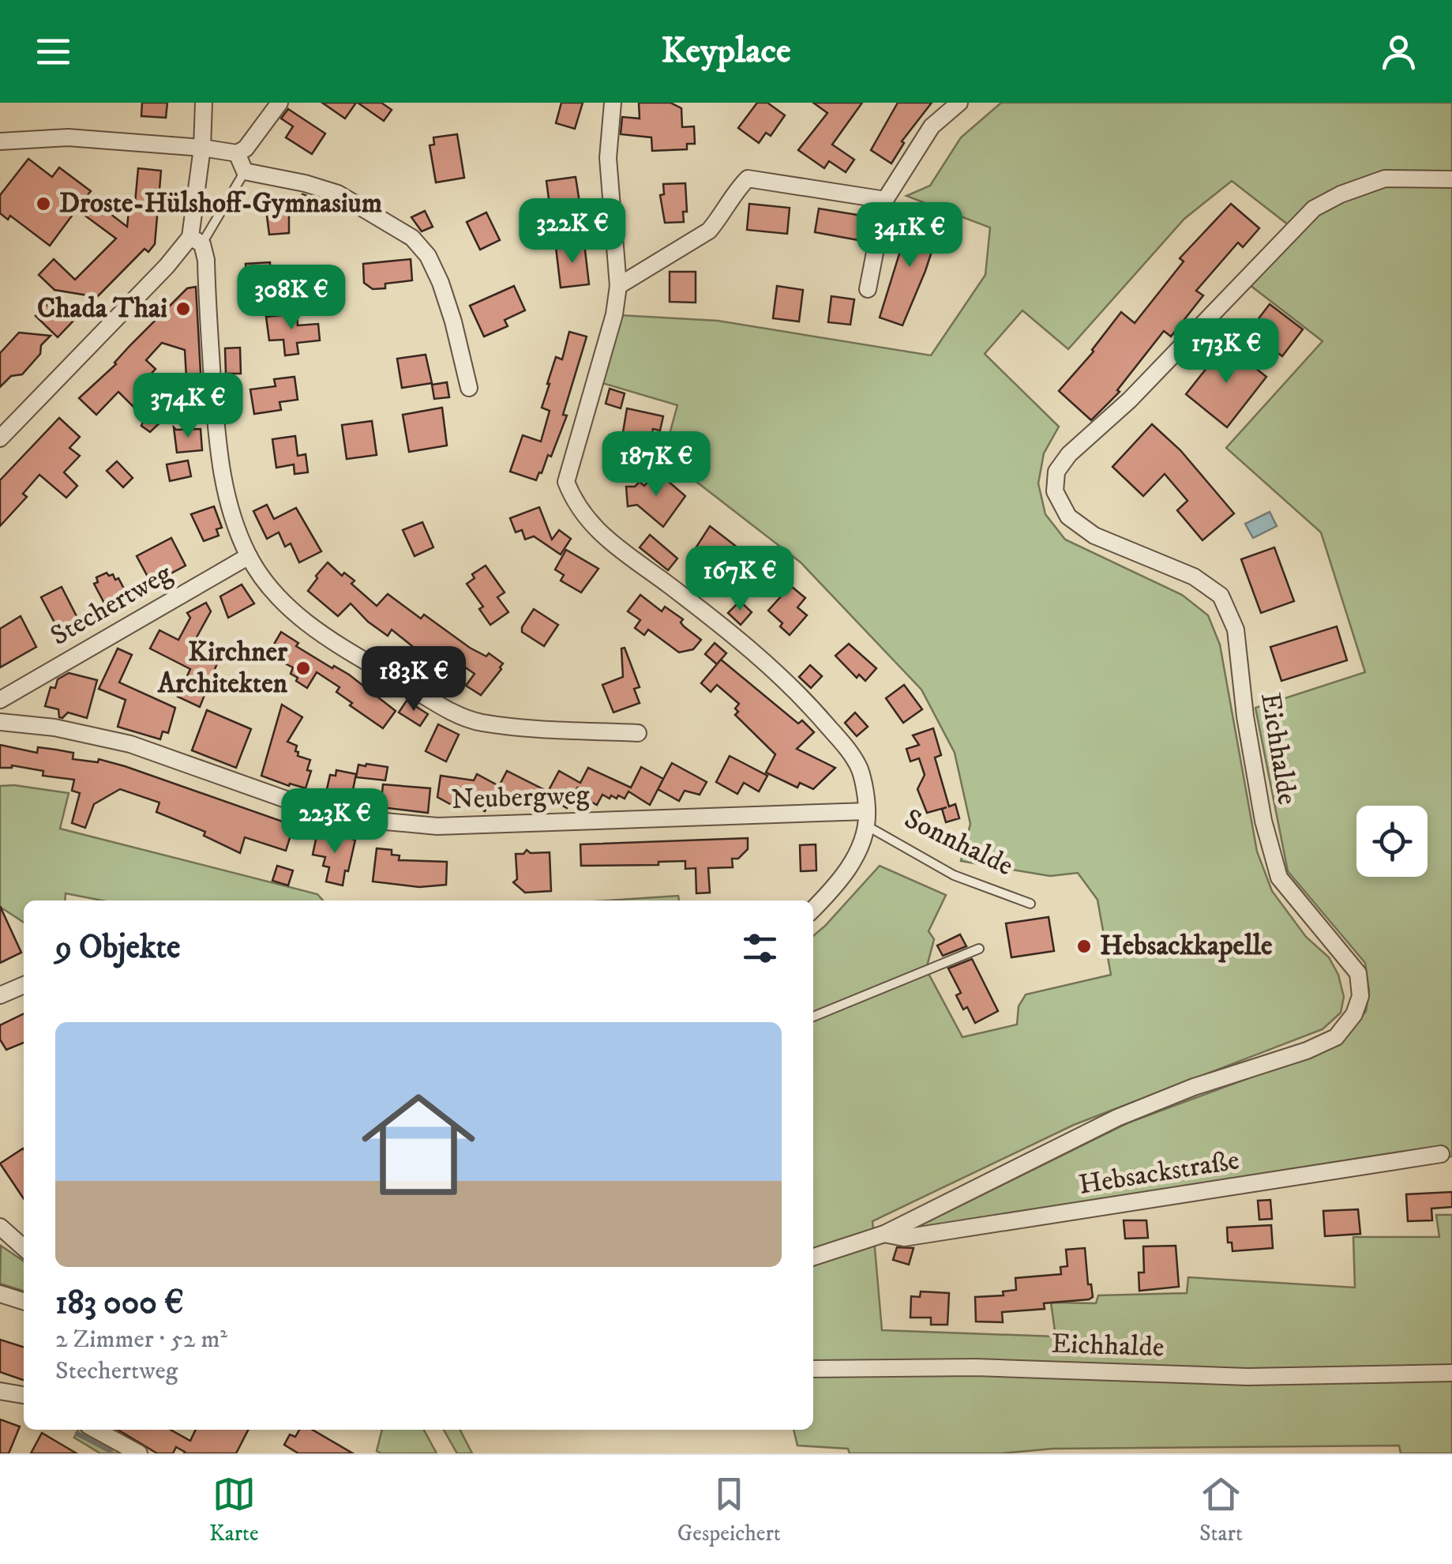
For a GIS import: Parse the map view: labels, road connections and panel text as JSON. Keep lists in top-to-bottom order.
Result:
{
  "streets": {
    "street": [
      "Stechertweg",
      "Eichhalde",
      "Neubergweg",
      "Sonnhalde",
      "Hebsackstraße"
    ]
  },
  "crossings": [
    ["Eichhalde", "Hebsackstraße"],
    ["Neubergweg", "Sonnhalde"]
  ],
  "places": [
    "Droste-Hülshoff-Gymnasium",
    "Chada Thai",
    "Kirchner Architekten",
    "Hebsackkapelle"
  ],
  "page": {
    "header": "Keyplace",
    "price": [
      "322K €",
      "341K €",
      "308K €",
      "173K €",
      "374K €",
      "187K €",
      "167K €",
      "183K €",
      "223K €"
    ],
    "heading": "9 Objekte",
    "list": [
      {
        "name": "183 000 €",
        "note": "2 Zimmer · 52 m² · Stechertweg"
      }
    ],
    "tabs": ["Karte", "Gespeichert", "Start"]
  }
}
